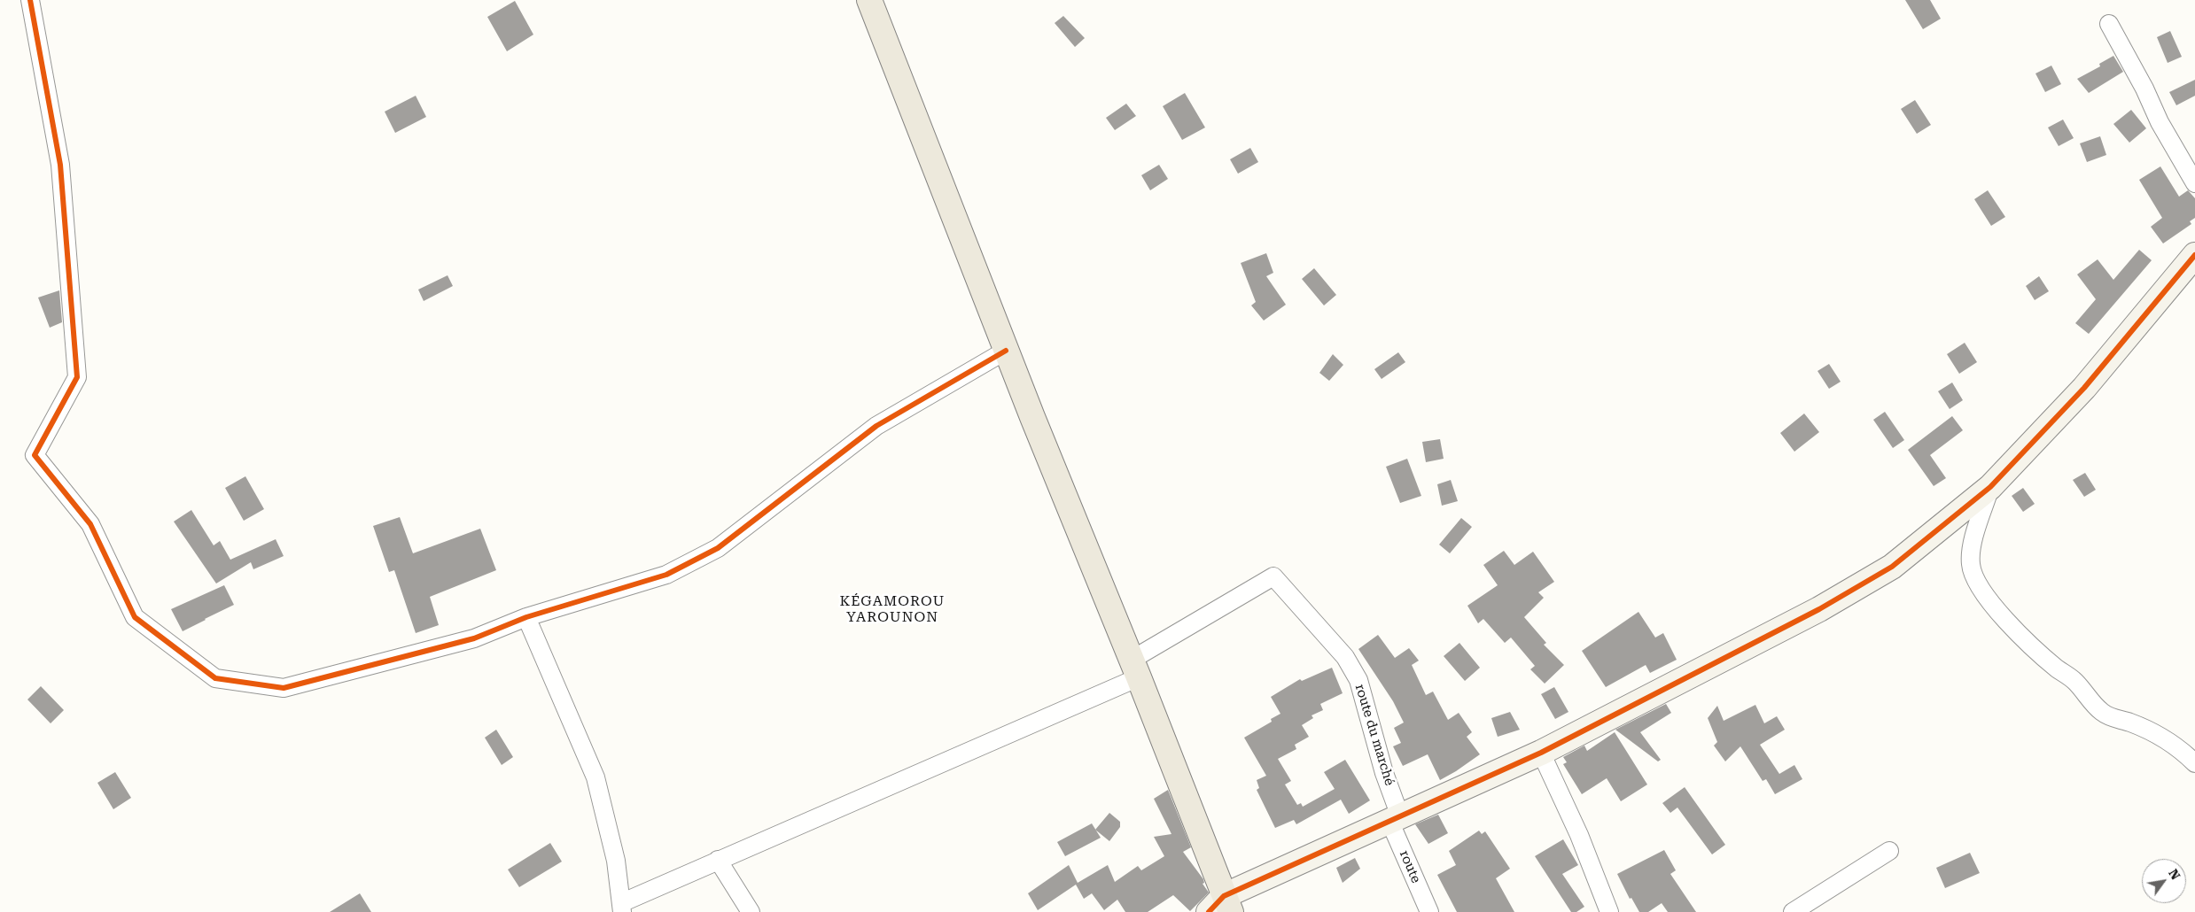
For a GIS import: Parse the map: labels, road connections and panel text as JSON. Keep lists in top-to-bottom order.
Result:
{
  "streets": {
    "street": ["route du marché", "route"]
  },
  "crossings": [
    ["route du marché", "route"]
  ],
  "districts": ["KÉGAMOROU YAROUNON"],
  "north": "top right"
}
